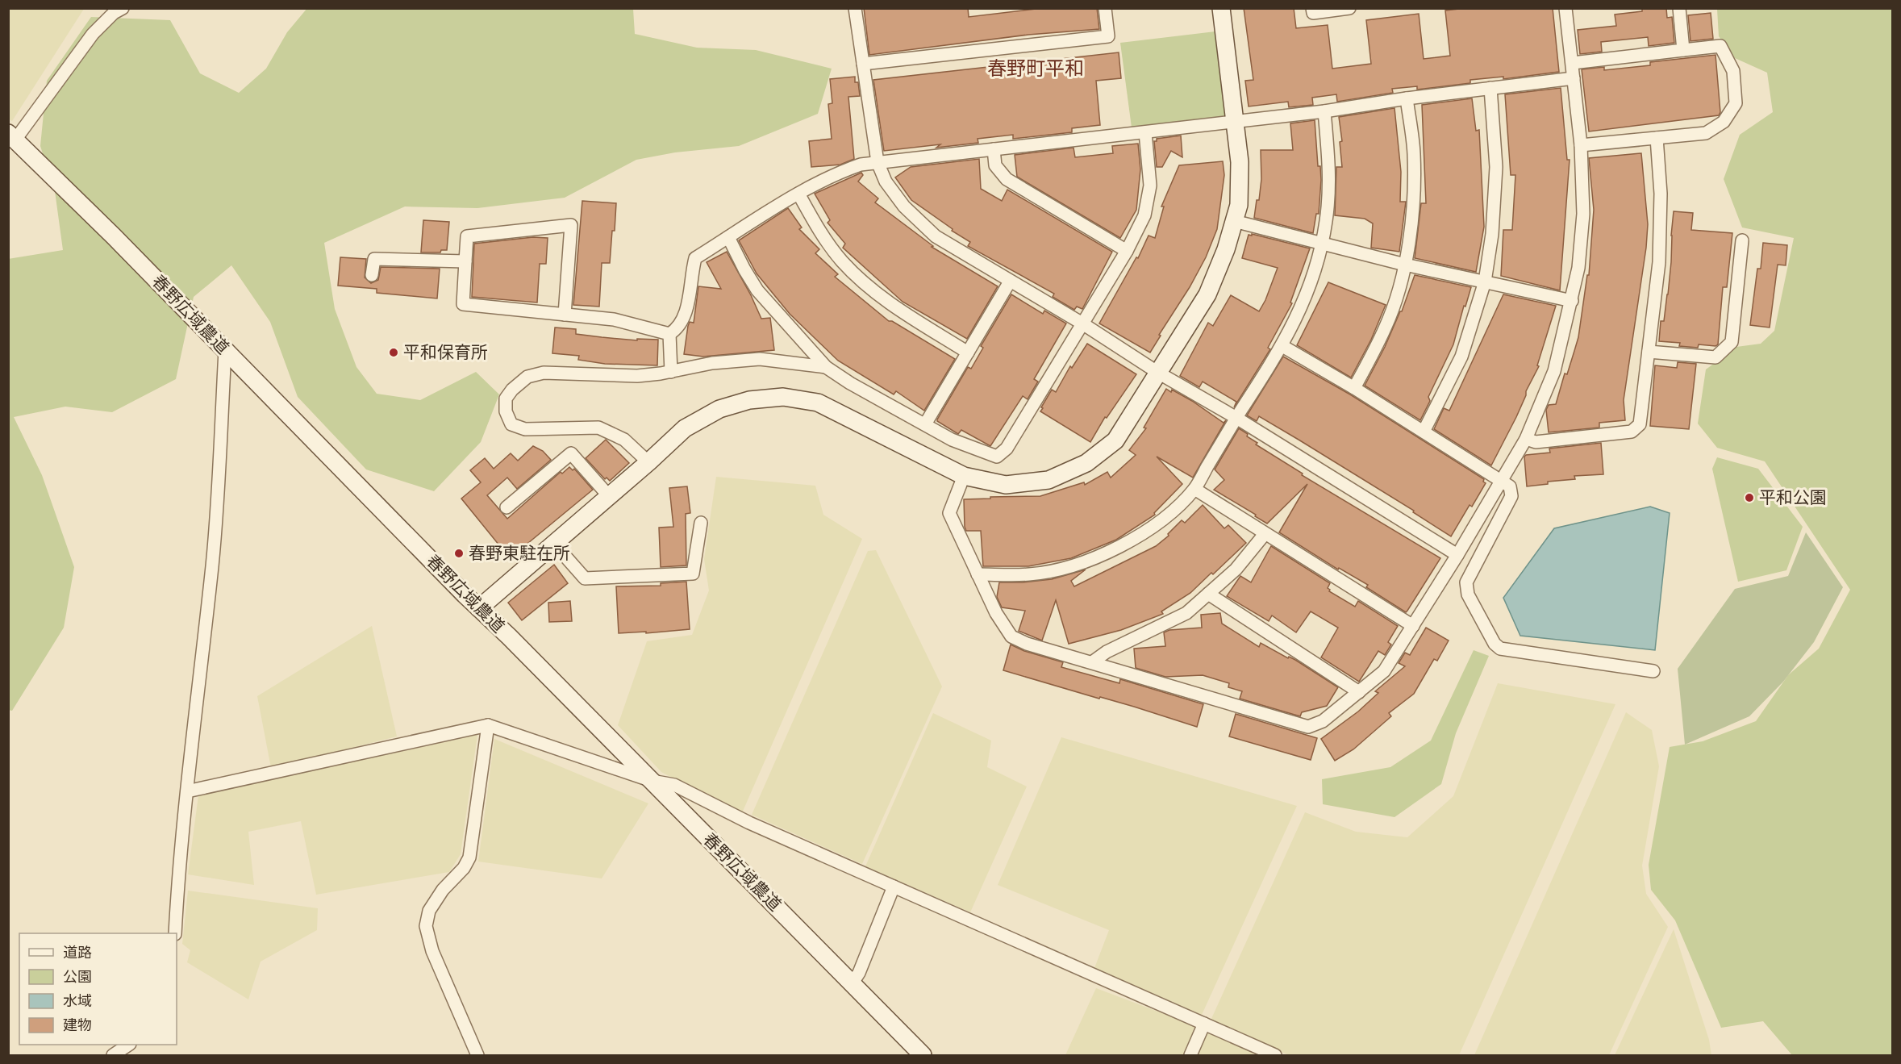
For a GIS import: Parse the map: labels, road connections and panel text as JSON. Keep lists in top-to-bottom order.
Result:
{
  "streets": {
    "street": ["春野広域農道"]
  },
  "districts": ["春野町平和"],
  "places": ["平和保育所", "平和公園", "春野東駐在所"],
  "legend": [
    "道路",
    "公園",
    "水域",
    "建物"
  ]
}
